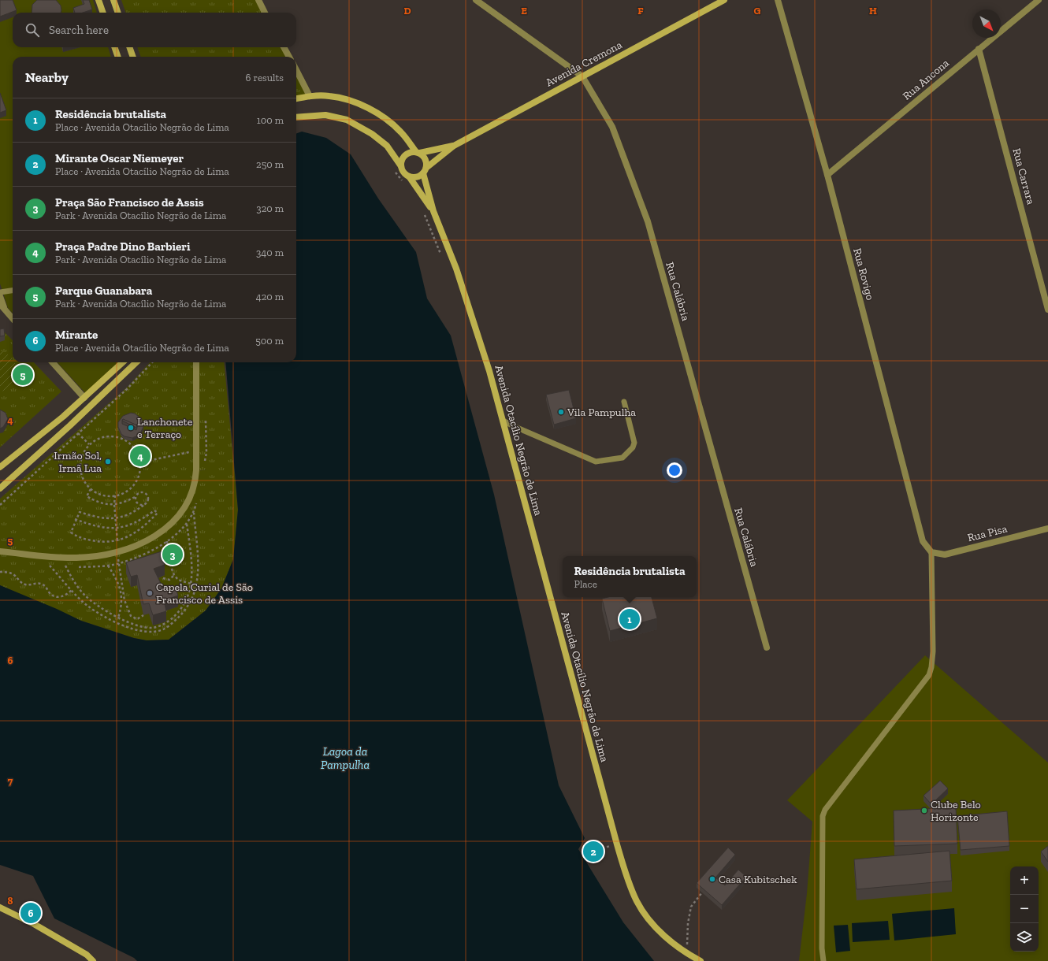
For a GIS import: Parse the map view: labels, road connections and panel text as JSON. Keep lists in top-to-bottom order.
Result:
{
  "streets": {
    "street": [
      "Avenida Cremona",
      "Rua Ancona",
      "Rua Carrara",
      "Rua Rovigo",
      "Rua Calábria",
      "Avenida Otacílio Negrão de Lima",
      "Rua Pisa"
    ]
  },
  "crossings": [
    ["Avenida Cremona", "Rua Calábria"],
    ["Avenida Cremona", "Avenida Otacílio Negrão de Lima"],
    ["Rua Ancona", "Rua Carrara"],
    ["Rua Ancona", "Rua Rovigo"],
    ["Rua Rovigo", "Rua Pisa"]
  ],
  "water": ["Lagoa da Pampulha"],
  "places": [
    "Vila Pampulha",
    "Lanchonete e Terraço",
    "Irmão Sol, Irmã Lua",
    "Capela Curial de São Francisco de Assis",
    "Clube Belo Horizonte",
    "Casa Kubitschek"
  ],
  "north": "bottom right",
  "page": {
    "search": "Search here",
    "heading": ["Nearby", "6 results"],
    "list": [
      {
        "mark": "1",
        "name": "Residência brutalista",
        "note": "Place · Avenida Otacílio Negrão de Lima",
        "value": "100 m"
      },
      {
        "mark": "2",
        "name": "Mirante Oscar Niemeyer",
        "note": "Place · Avenida Otacílio Negrão de Lima",
        "value": "250 m"
      },
      {
        "mark": "3",
        "name": "Praça São Francisco de Assis",
        "note": "Park · Avenida Otacílio Negrão de Lima",
        "value": "320 m"
      },
      {
        "mark": "4",
        "name": "Praça Padre Dino Barbieri",
        "note": "Park · Avenida Otacílio Negrão de Lima",
        "value": "340 m"
      },
      {
        "mark": "5",
        "name": "Parque Guanabara",
        "note": "Park · Avenida Otacílio Negrão de Lima",
        "value": "420 m"
      },
      {
        "mark": "6",
        "name": "Mirante",
        "note": "Place · Avenida Otacílio Negrão de Lima",
        "value": "500 m"
      }
    ],
    "pins": [
      "5",
      "4",
      "3",
      "1",
      "2",
      "6"
    ],
    "popup": ["Residência brutalista", "Place"],
    "map_buttons": ["+", "−"]
  },
  "grid": {
    "columns": [
      "D",
      "E",
      "F",
      "G",
      "H"
    ],
    "rows": [
      "4",
      "5",
      "6",
      "7",
      "8"
    ]
  }
}
